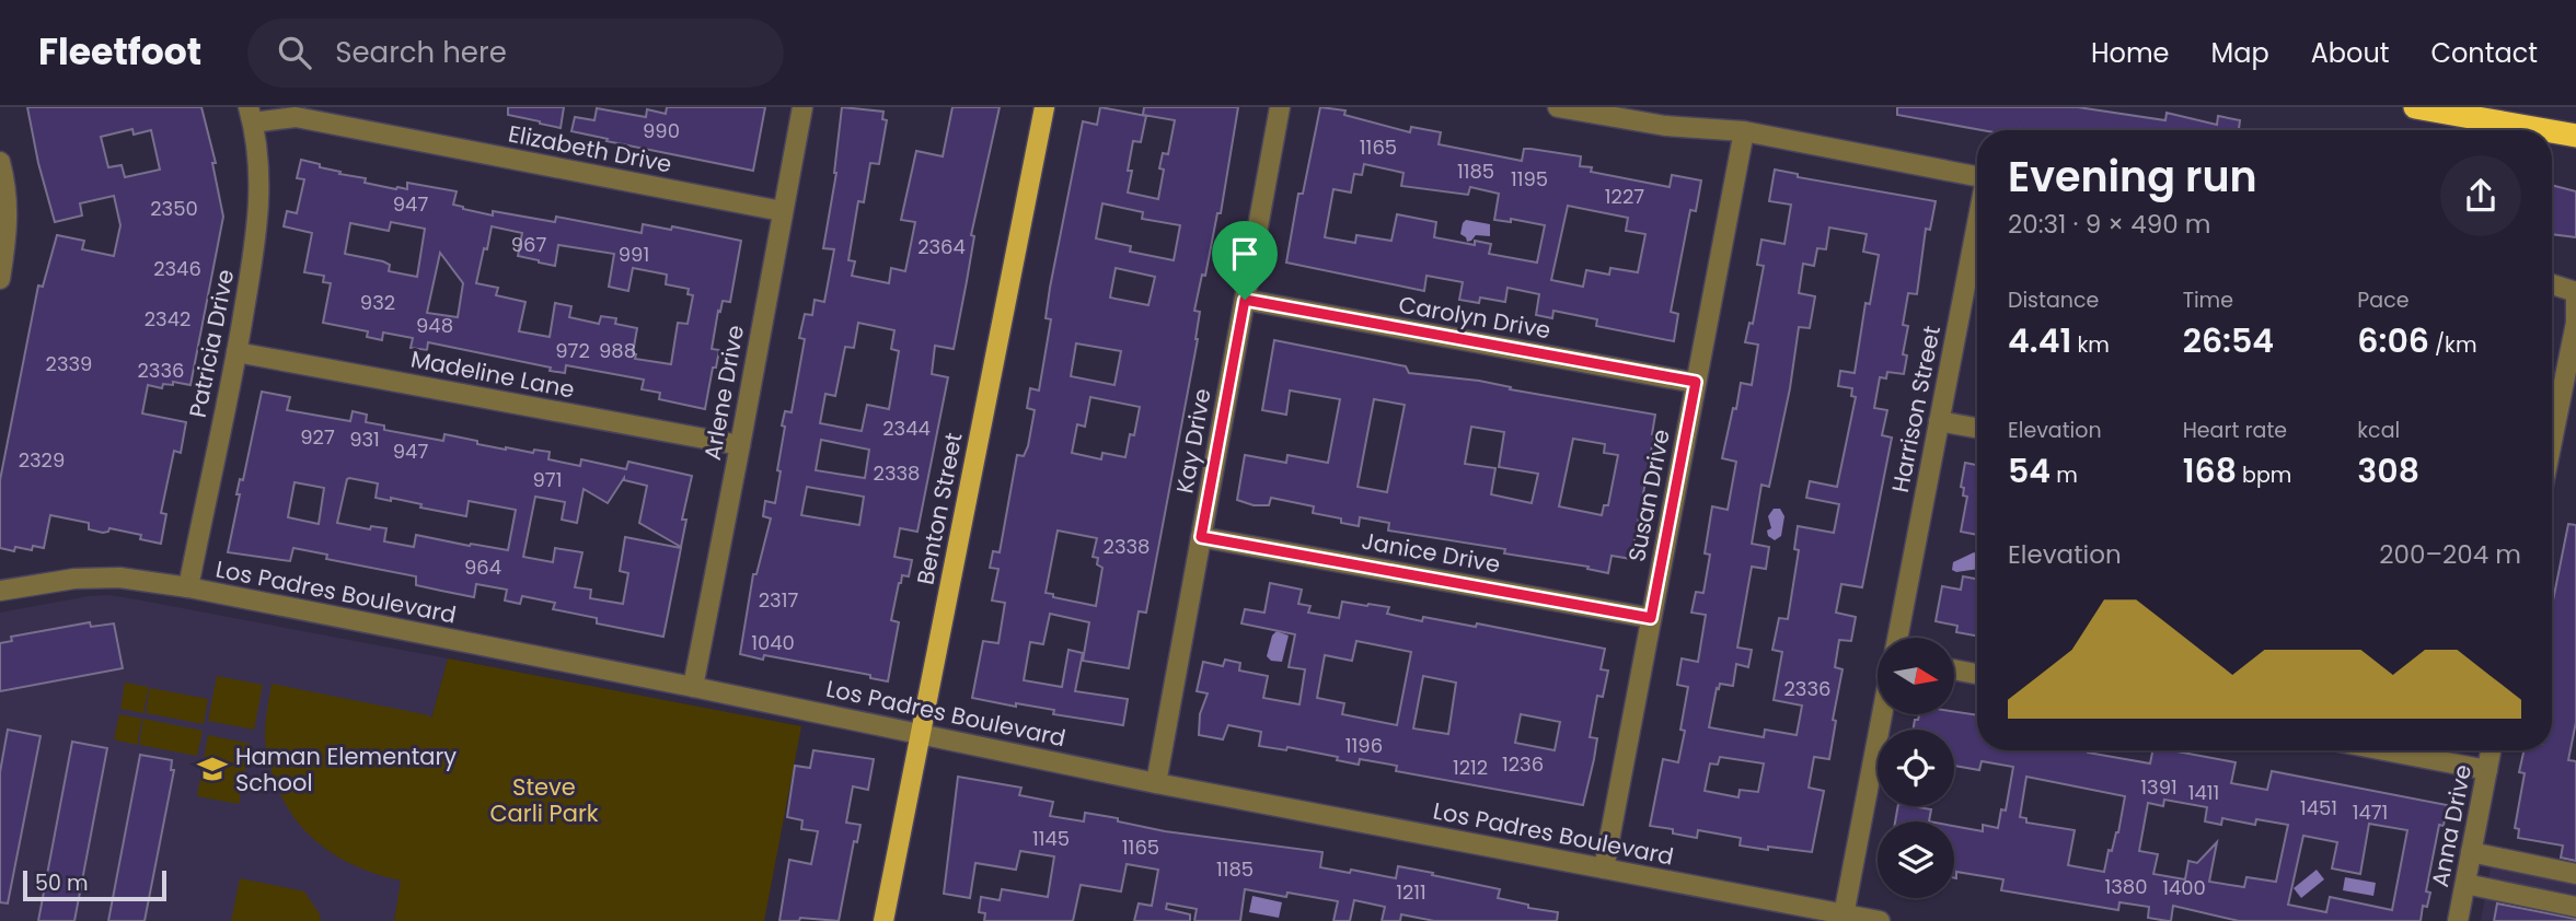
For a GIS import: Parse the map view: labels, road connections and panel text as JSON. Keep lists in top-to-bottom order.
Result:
{
  "streets": {
    "main road": ["Benton Street"],
    "street": [
      "Elizabeth Drive",
      "Carolyn Drive",
      "Patricia Drive",
      "Madeline Lane",
      "Arlene Drive",
      "Harrison Street",
      "Kay Drive",
      "Susan Drive",
      "Janice Drive",
      "Los Padres Boulevard",
      "Anna Drive"
    ]
  },
  "crossings": [
    ["Elizabeth Drive", "Patricia Drive"],
    ["Elizabeth Drive", "Arlene Drive"],
    ["Carolyn Drive", "Kay Drive"],
    ["Carolyn Drive", "Susan Drive"],
    ["Patricia Drive", "Madeline Lane"],
    ["Patricia Drive", "Los Padres Boulevard"],
    ["Madeline Lane", "Arlene Drive"],
    ["Arlene Drive", "Los Padres Boulevard"],
    ["Kay Drive", "Janice Drive"],
    ["Kay Drive", "Los Padres Boulevard"],
    ["Susan Drive", "Janice Drive"],
    ["Susan Drive", "Los Padres Boulevard"],
    ["Benton Street", "Los Padres Boulevard"]
  ],
  "parks": ["Steve Carli Park"],
  "places": {
    "school or university": ["Haman Elementary School"]
  },
  "house_numbers": [
    "990",
    "1165",
    "1185",
    "1195",
    "1227",
    "947",
    "2350",
    "967",
    "2364",
    "991",
    "2346",
    "932",
    "2342",
    "948",
    "972",
    "988",
    "2339",
    "2336",
    "2344",
    "927",
    "931",
    "947",
    "2329",
    "2338",
    "971",
    "2338",
    "964",
    "2317",
    "1040",
    "2336",
    "1196",
    "1236",
    "1212",
    "1391",
    "1411",
    "1451",
    "1471",
    "1145",
    "1165",
    "1185",
    "1380",
    "1400",
    "1211"
  ],
  "scale_bar": "50 m",
  "north": "right",
  "page": {
    "header": "Fleetfoot",
    "search": "Search here",
    "nav": [
      "Home",
      "Map",
      "About",
      "Contact"
    ],
    "heading": ["Evening run", "20:31 · 9 × 490 m"],
    "stats": [
      ["Distance", "4.41 km"],
      ["Time", "26:54"],
      ["Pace", "6:06 /km"],
      ["Elevation", "54 m"],
      ["Heart rate", "168 bpm"],
      ["kcal", "308"]
    ],
    "chart": ["Elevation", "200–204 m"],
    "scale": "50 m"
  }
}
